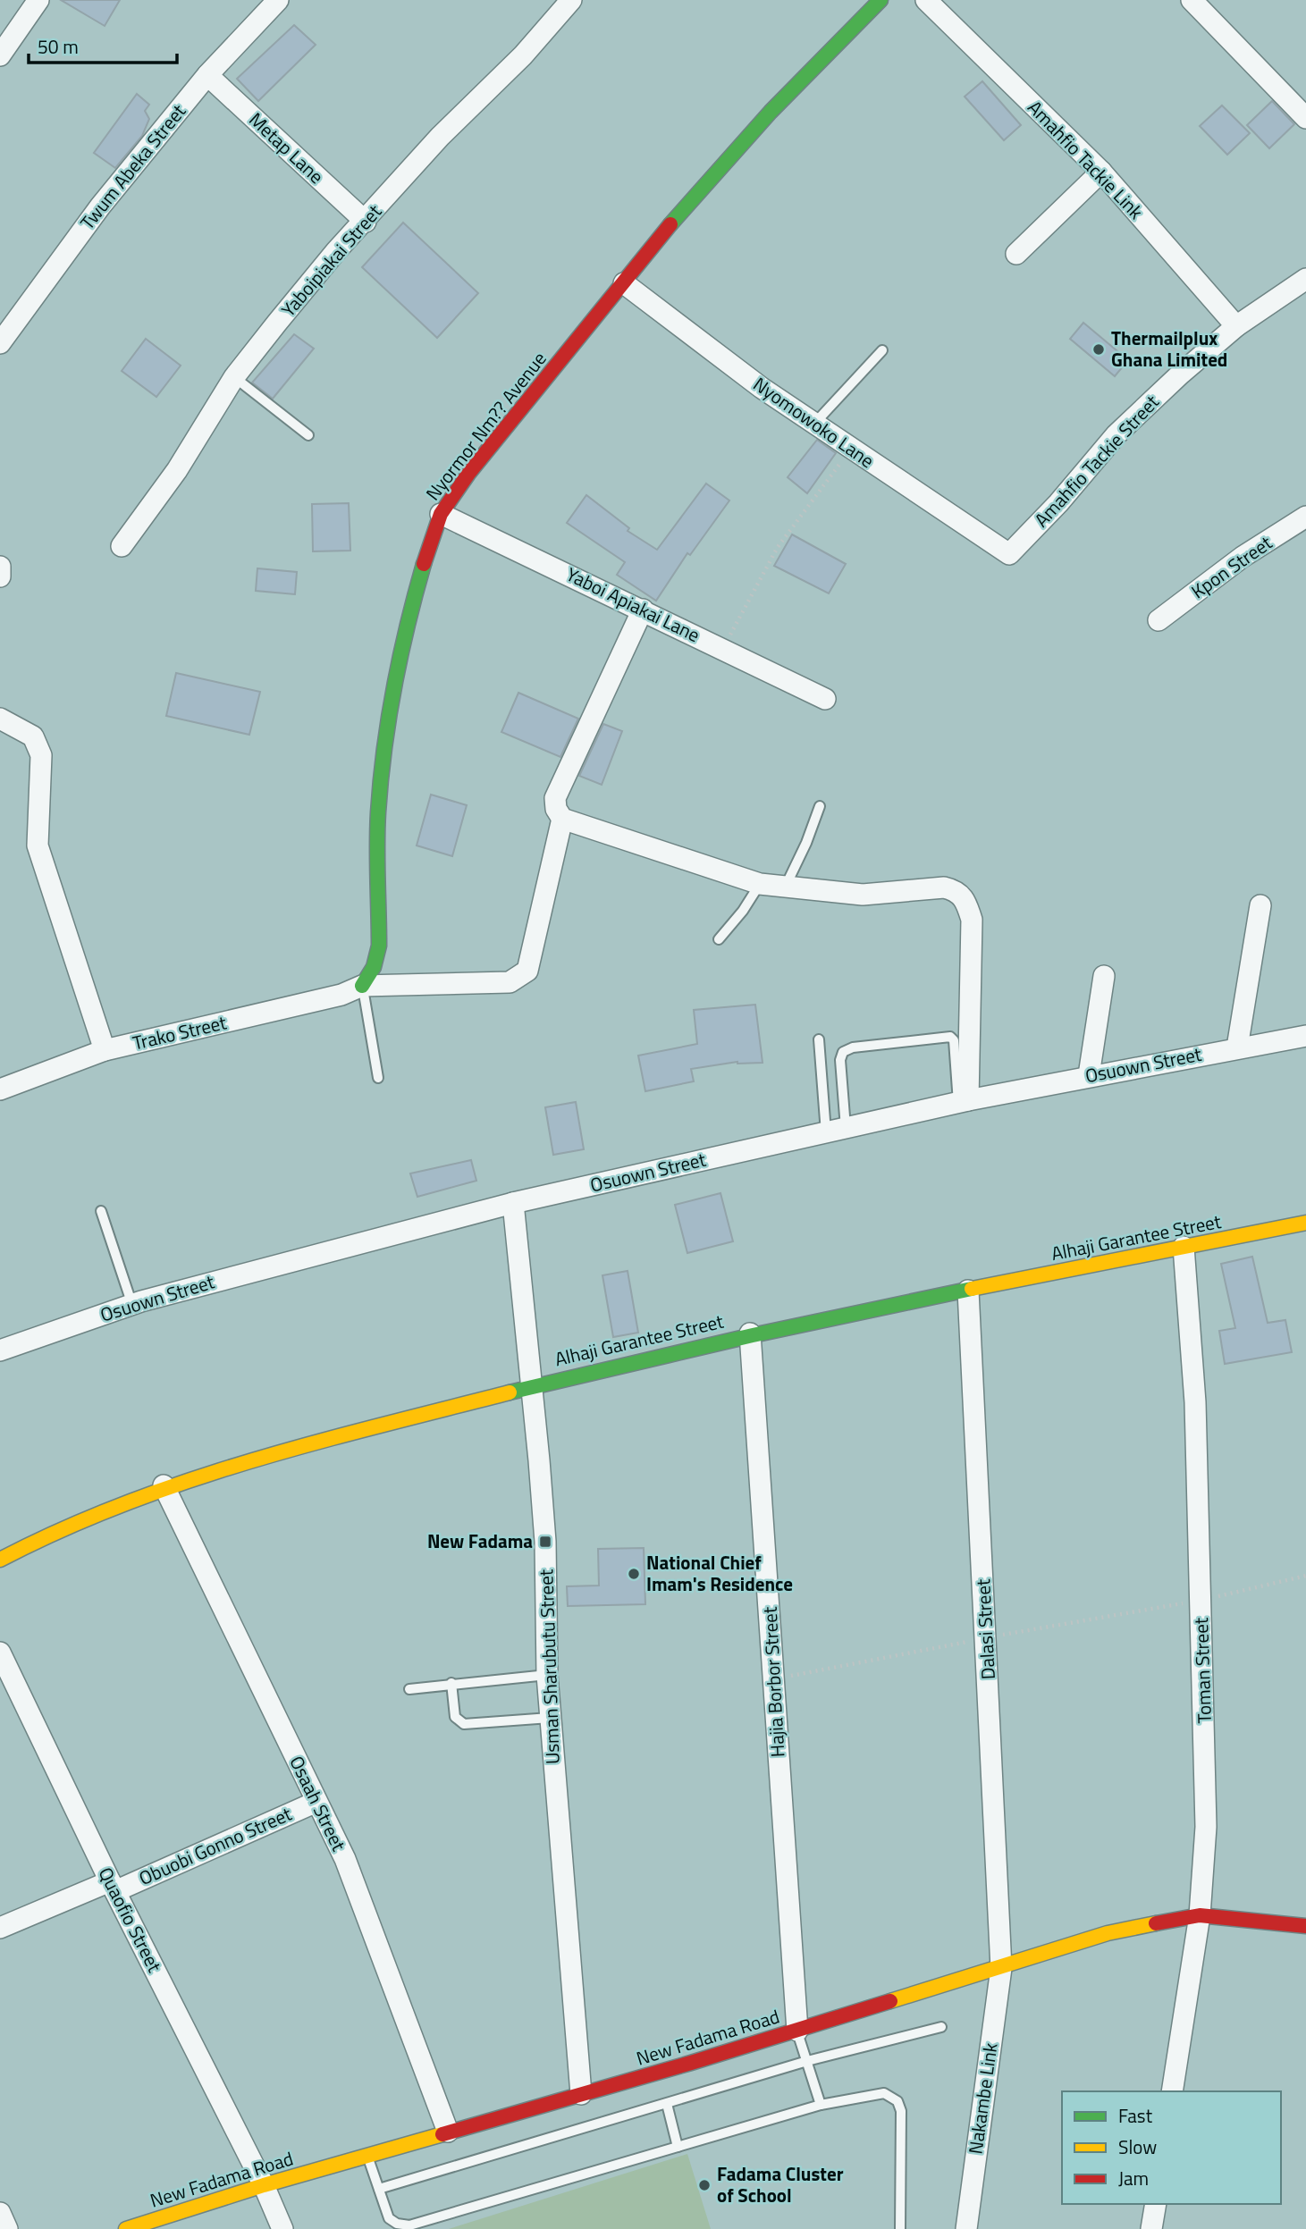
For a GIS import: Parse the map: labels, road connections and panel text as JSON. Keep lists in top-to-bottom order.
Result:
{
  "streets": {
    "street": [
      "Metap Lane",
      "Amahfio Tackie Link",
      "Twum Abeka Street",
      "Yaboipiakai Street",
      "Nyomowoko Lane",
      "Nyormor Nm?? Avenue",
      "Amahfio Tackie Street",
      "Kpon Street",
      "Yaboi Apiakai Lane",
      "Trako Street",
      "Osuown Street",
      "Alhaji Garantee Street",
      "Dalasi Street",
      "Usman Sharubutu Street",
      "Toman Street",
      "Hajia Borbor Street",
      "Osaah Street",
      "Obuobi Gonno Street",
      "Quaofio Street",
      "New Fadama Road",
      "Nakambe Link"
    ]
  },
  "crossings": [
    ["Metap Lane", "Twum Abeka Street"],
    ["Metap Lane", "Yaboipiakai Street"],
    ["Amahfio Tackie Link", "Amahfio Tackie Street"],
    ["Nyomowoko Lane", "Nyormor Nm?? Avenue"],
    ["Nyomowoko Lane", "Amahfio Tackie Street"],
    ["Nyormor Nm?? Avenue", "Yaboi Apiakai Lane"],
    ["Nyormor Nm?? Avenue", "Trako Street"],
    ["Yaboi Apiakai Lane", "Trako Street"],
    ["Osuown Street", "Usman Sharubutu Street"],
    ["Alhaji Garantee Street", "Dalasi Street"],
    ["Alhaji Garantee Street", "Usman Sharubutu Street"],
    ["Alhaji Garantee Street", "Toman Street"],
    ["Alhaji Garantee Street", "Hajia Borbor Street"],
    ["Alhaji Garantee Street", "Osaah Street"],
    ["Dalasi Street", "New Fadama Road"],
    ["Dalasi Street", "Nakambe Link"],
    ["Usman Sharubutu Street", "New Fadama Road"],
    ["Toman Street", "New Fadama Road"],
    ["Hajia Borbor Street", "New Fadama Road"],
    ["Osaah Street", "Obuobi Gonno Street"],
    ["Osaah Street", "New Fadama Road"],
    ["Obuobi Gonno Street", "Quaofio Street"],
    ["Quaofio Street", "New Fadama Road"],
    ["New Fadama Road", "Nakambe Link"]
  ],
  "places": {
    "other": ["Thermailplux Ghana Limited", "National Chief Imam's Residence", "Fadama Cluster of School"],
    "transit": ["New Fadama"]
  },
  "legend": ["Fast", "Slow", "Jam"],
  "scale_bar": "50 m"
}
